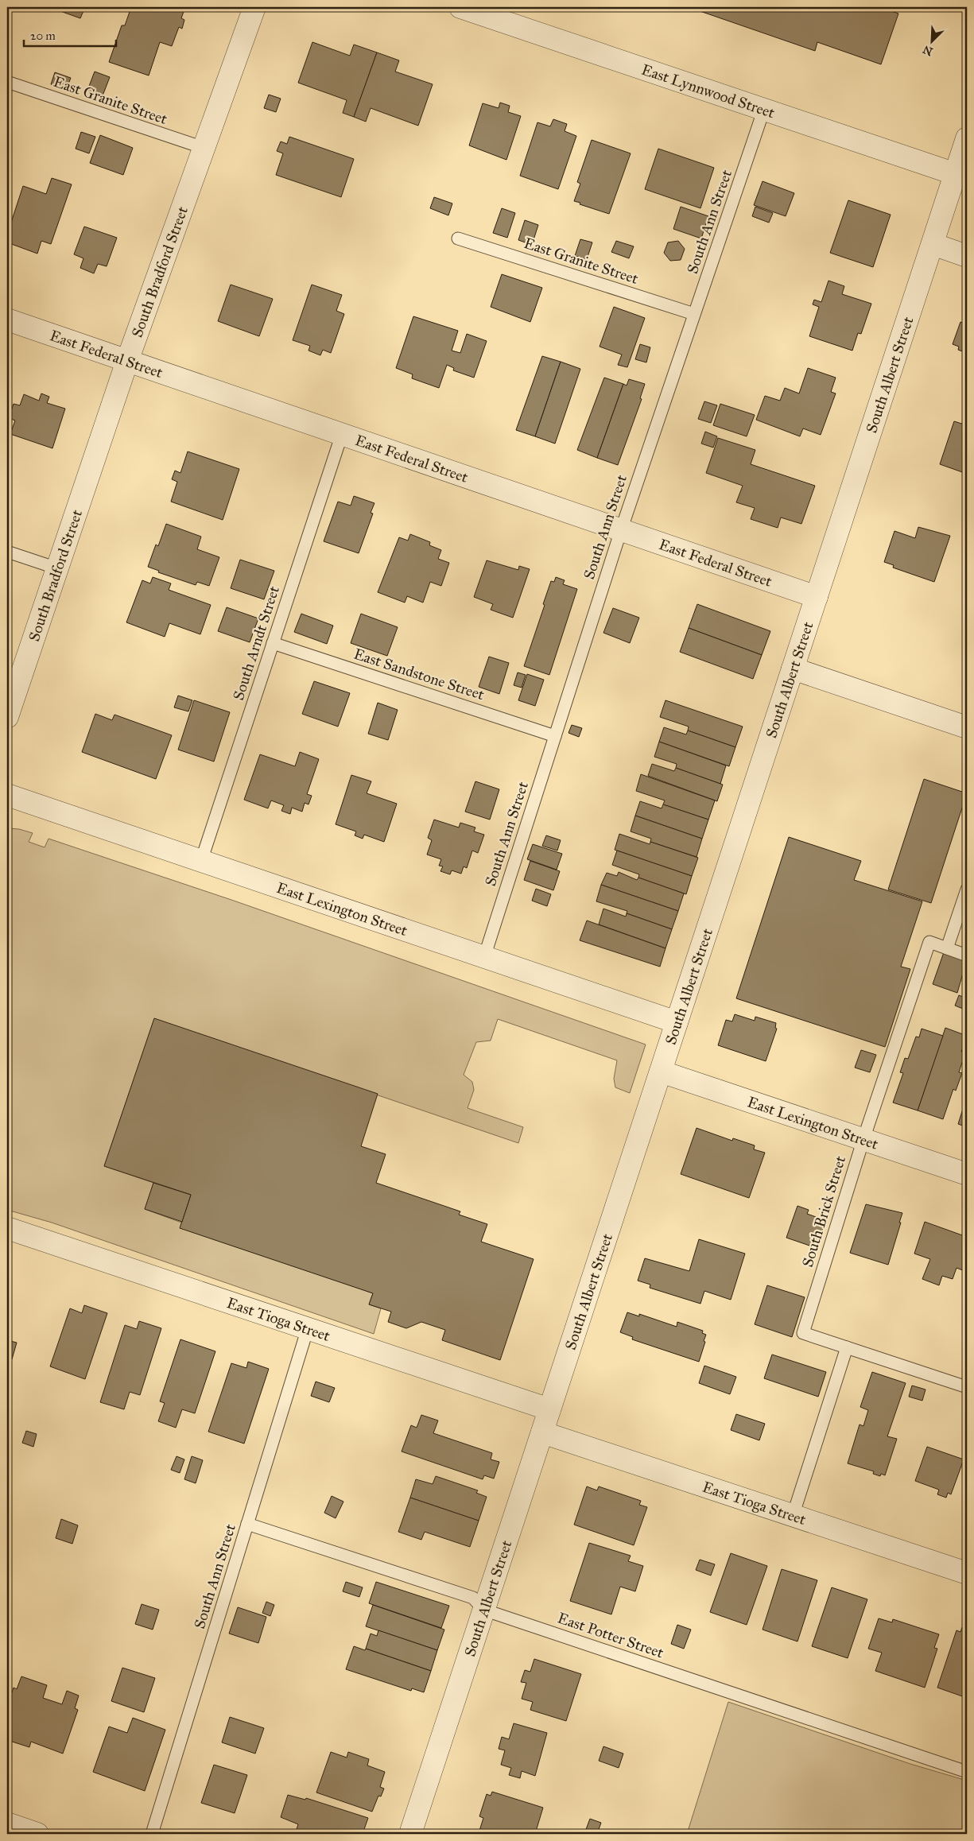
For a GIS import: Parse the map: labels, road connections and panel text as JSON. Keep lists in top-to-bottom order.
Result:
{
  "streets": {
    "street": [
      "East Lynnwood Street",
      "South Bradford Street",
      "East Federal Street",
      "South Albert Street",
      "East Lexington Street",
      "East Tioga Street"
    ],
    "lane": [
      "East Granite Street",
      "South Ann Street",
      "South Arndt Street",
      "East Sandstone Street",
      "South Brick Street",
      "East Potter Street"
    ]
  },
  "crossings": [
    ["East Lynnwood Street", "South Ann Street"],
    ["East Lynnwood Street", "South Albert Street"],
    ["East Granite Street", "South Ann Street"],
    ["East Granite Street", "South Bradford Street"],
    ["South Ann Street", "East Federal Street"],
    ["South Ann Street", "East Sandstone Street"],
    ["South Ann Street", "East Lexington Street"],
    ["South Ann Street", "East Tioga Street"],
    ["South Ann Street", "East Potter Street"],
    ["South Bradford Street", "East Federal Street"],
    ["East Federal Street", "South Albert Street"],
    ["East Federal Street", "South Arndt Street"],
    ["South Albert Street", "East Lexington Street"],
    ["South Albert Street", "East Tioga Street"],
    ["South Albert Street", "East Potter Street"],
    ["South Arndt Street", "East Sandstone Street"],
    ["South Arndt Street", "East Lexington Street"],
    ["East Lexington Street", "South Brick Street"]
  ],
  "scale_bar": "20 m",
  "north": "bottom left"
}
